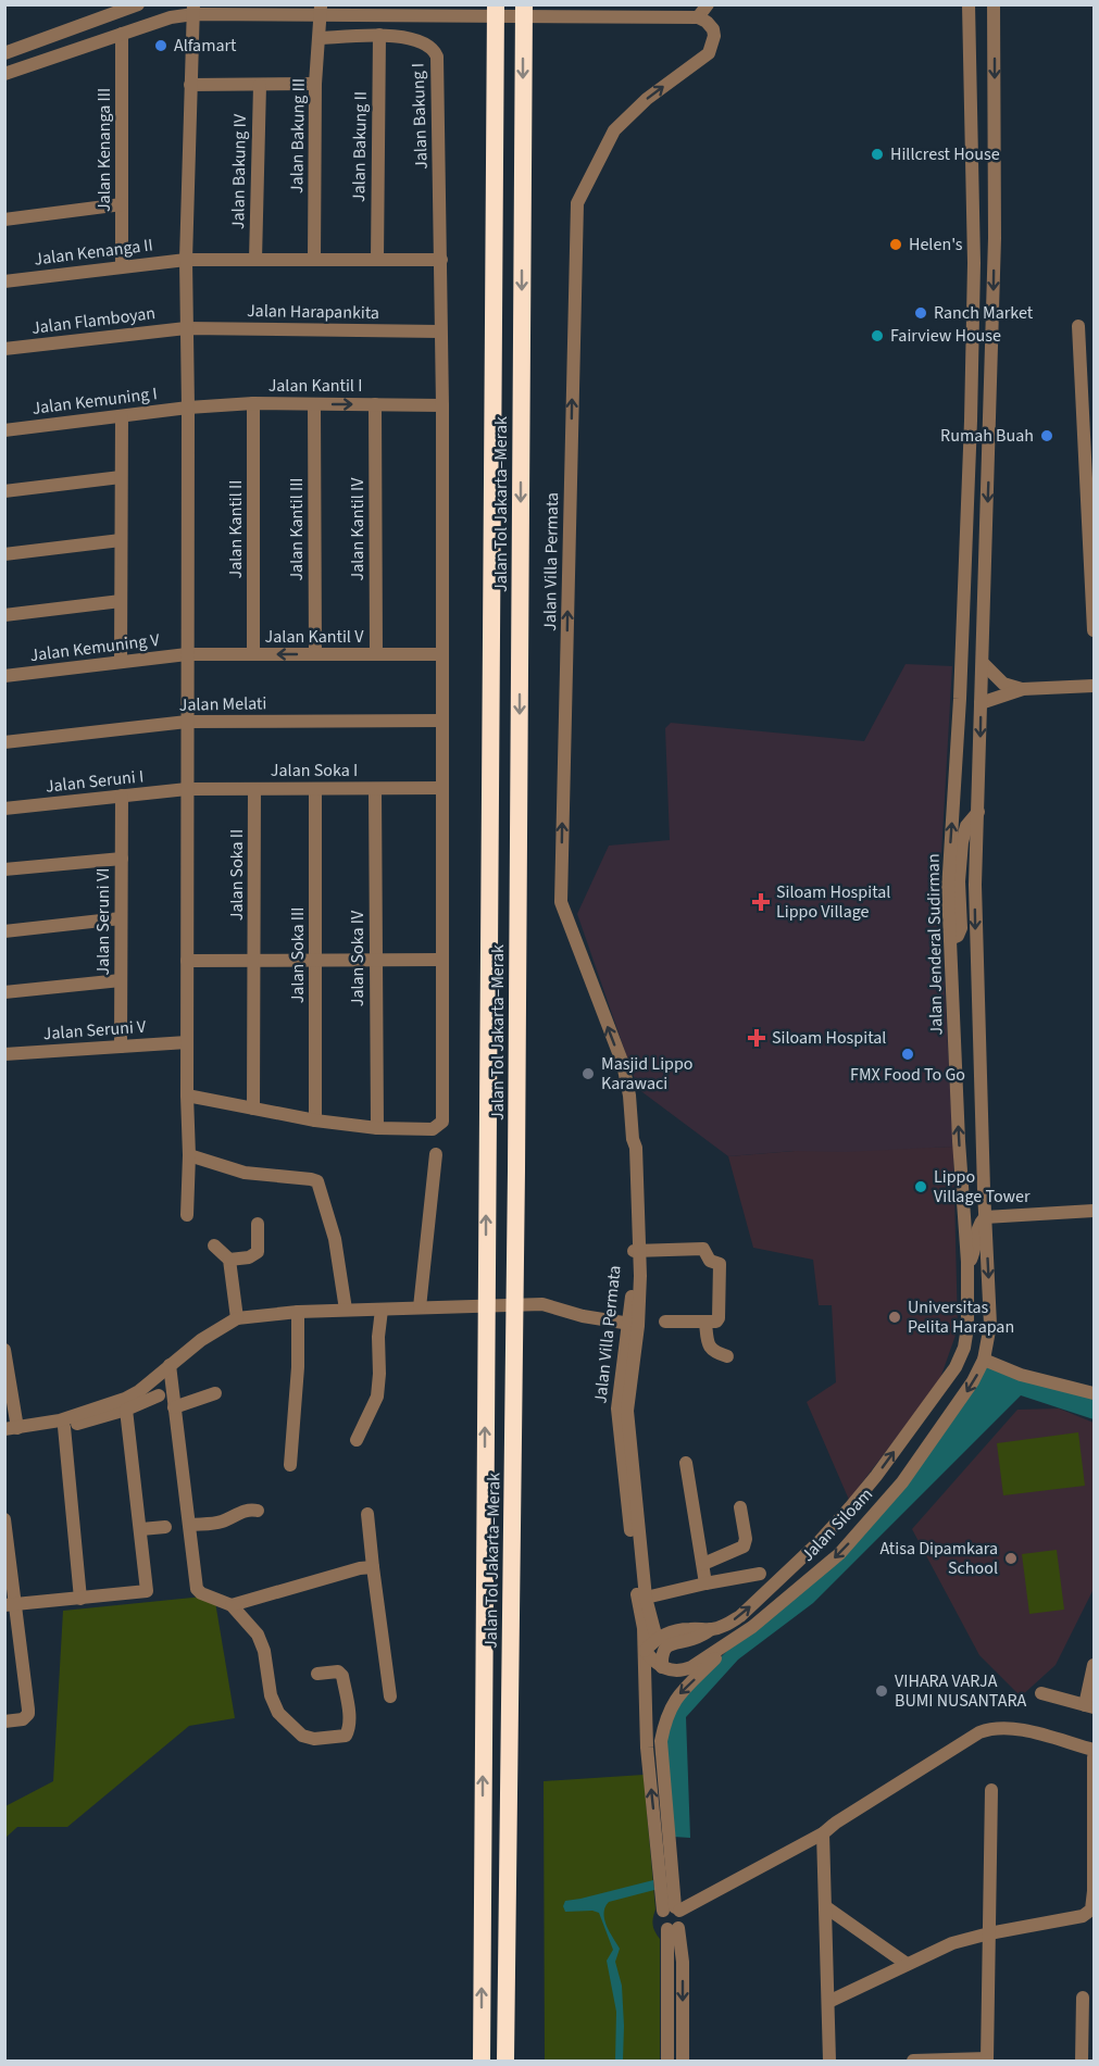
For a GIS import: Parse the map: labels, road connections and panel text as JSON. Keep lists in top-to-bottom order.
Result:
{
  "streets": {
    "highway": ["Jalan Tol Jakarta–Merak"],
    "street": [
      "Jalan Bakung I",
      "Jalan Bakung III",
      "Jalan Bakung II",
      "Jalan Kenanga III",
      "Jalan Bakung IV",
      "Jalan Kenanga II",
      "Jalan Harapankita",
      "Jalan Flamboyan",
      "Jalan Kantil I",
      "Jalan Kemuning I",
      "Jalan Kantil II",
      "Jalan Kantil III",
      "Jalan Kantil IV",
      "Jalan Villa Permata",
      "Jalan Kantil V",
      "Jalan Kemuning V",
      "Jalan Melati",
      "Jalan Soka I",
      "Jalan Seruni I",
      "Jalan Soka II",
      "Jalan Seruni VI",
      "Jalan Jenderal Sudirman",
      "Jalan Soka III",
      "Jalan Soka IV",
      "Jalan Seruni V",
      "Jalan Siloam"
    ]
  },
  "crossings": [
    ["Jalan Bakung I", "Jalan Bakung III"],
    ["Jalan Bakung I", "Jalan Bakung II"],
    ["Jalan Bakung I", "Jalan Harapankita"],
    ["Jalan Bakung I", "Jalan Kantil I"],
    ["Jalan Bakung I", "Jalan Kantil V"],
    ["Jalan Bakung I", "Jalan Melati"],
    ["Jalan Bakung I", "Jalan Soka I"],
    ["Jalan Bakung I", "Jalan Soka IV"],
    ["Jalan Kenanga III", "Jalan Kenanga II"],
    ["Jalan Harapankita", "Jalan Flamboyan"],
    ["Jalan Kantil I", "Jalan Kemuning I"],
    ["Jalan Kantil I", "Jalan Kantil II"],
    ["Jalan Kantil I", "Jalan Kantil III"],
    ["Jalan Kantil I", "Jalan Kantil IV"],
    ["Jalan Kantil II", "Jalan Kantil V"],
    ["Jalan Kantil III", "Jalan Kantil V"],
    ["Jalan Kantil IV", "Jalan Kantil V"],
    ["Jalan Villa Permata", "Jalan Jenderal Sudirman"],
    ["Jalan Kantil V", "Jalan Kemuning V"],
    ["Jalan Soka I", "Jalan Seruni I"],
    ["Jalan Soka I", "Jalan Soka II"],
    ["Jalan Soka I", "Jalan Soka III"],
    ["Jalan Soka I", "Jalan Soka IV"],
    ["Jalan Seruni I", "Jalan Seruni VI"],
    ["Jalan Seruni VI", "Jalan Seruni V"]
  ],
  "one_way": ["Jalan Villa Permata", "Jalan Siloam"],
  "places": {
    "other": [
      "Alfamart",
      "Hillcrest House",
      "Helen's",
      "Ranch Market",
      "Fairview House",
      "Rumah Buah",
      "FMX Food To Go",
      "Masjid Lippo Karawaci",
      "Lippo Village Tower",
      "Universitas Pelita Harapan",
      "Atisa Dipamkara School",
      "VIHARA VARJA BUMI NUSANTARA"
    ],
    "health": ["Siloam Hospital Lippo Village", "Siloam Hospital"]
  }
}
